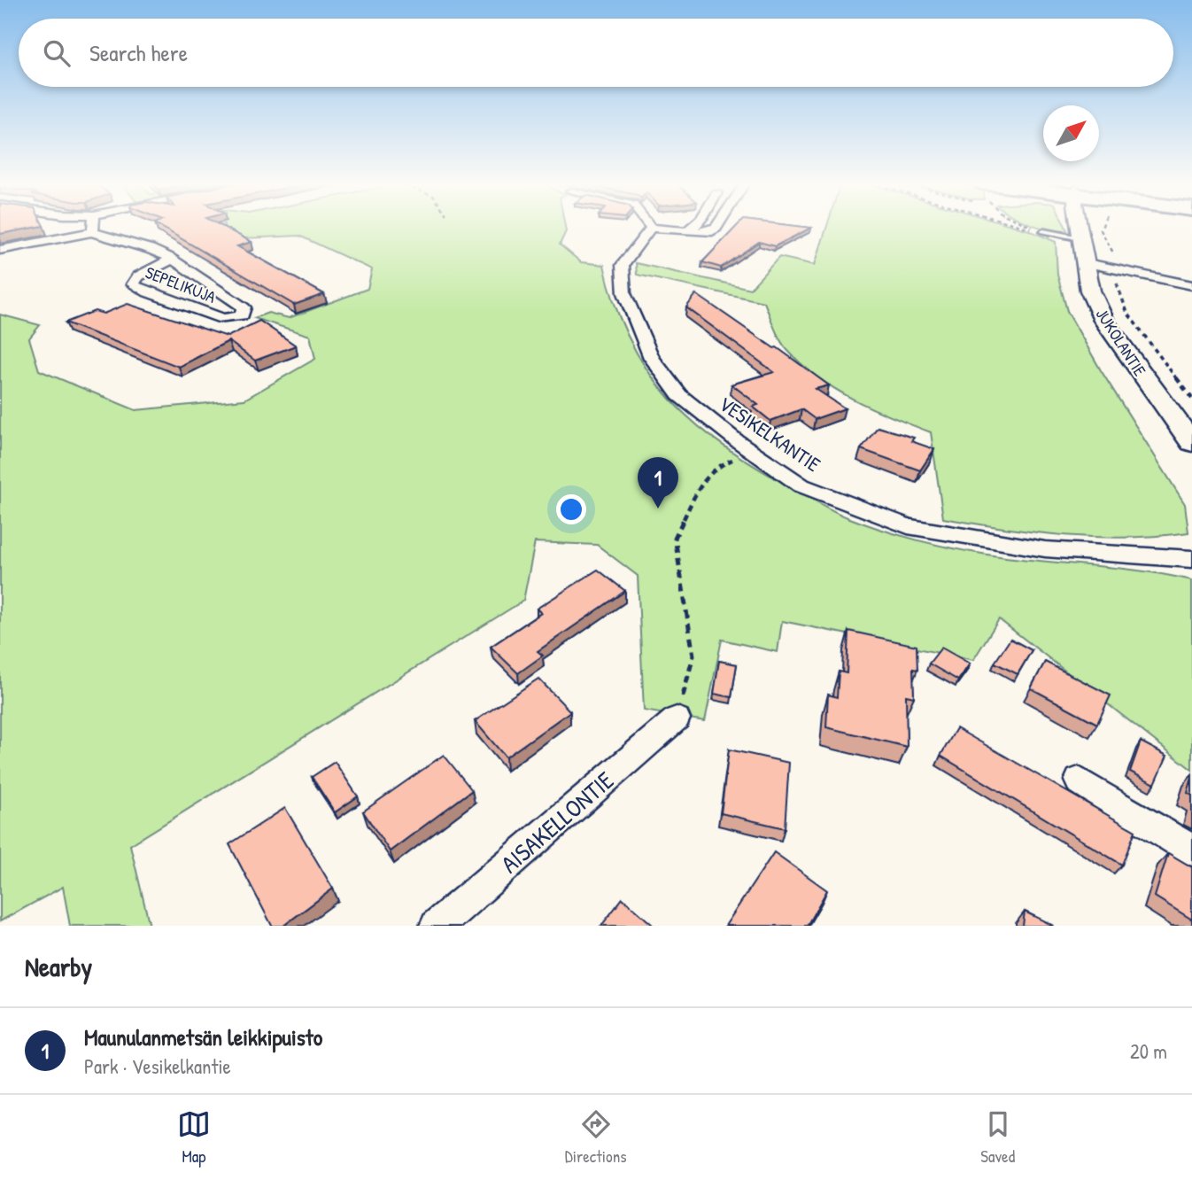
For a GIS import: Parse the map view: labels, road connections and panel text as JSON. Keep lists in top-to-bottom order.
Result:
{
  "streets": {
    "street": [
      "SEPELIKUJA",
      "JUKOLANTIE",
      "VESIKELKANTIE",
      "AISAKELLONTIE"
    ]
  },
  "north": "top right",
  "page": {
    "search": "Search here",
    "pins": "1",
    "heading": "Nearby",
    "list": [
      {
        "mark": "1",
        "name": "Maunulanmetsän leikkipuisto",
        "note": "Park · Vesikelkantie",
        "value": "20 m"
      }
    ],
    "nav": ["Map", "Directions", "Saved"]
  }
}
